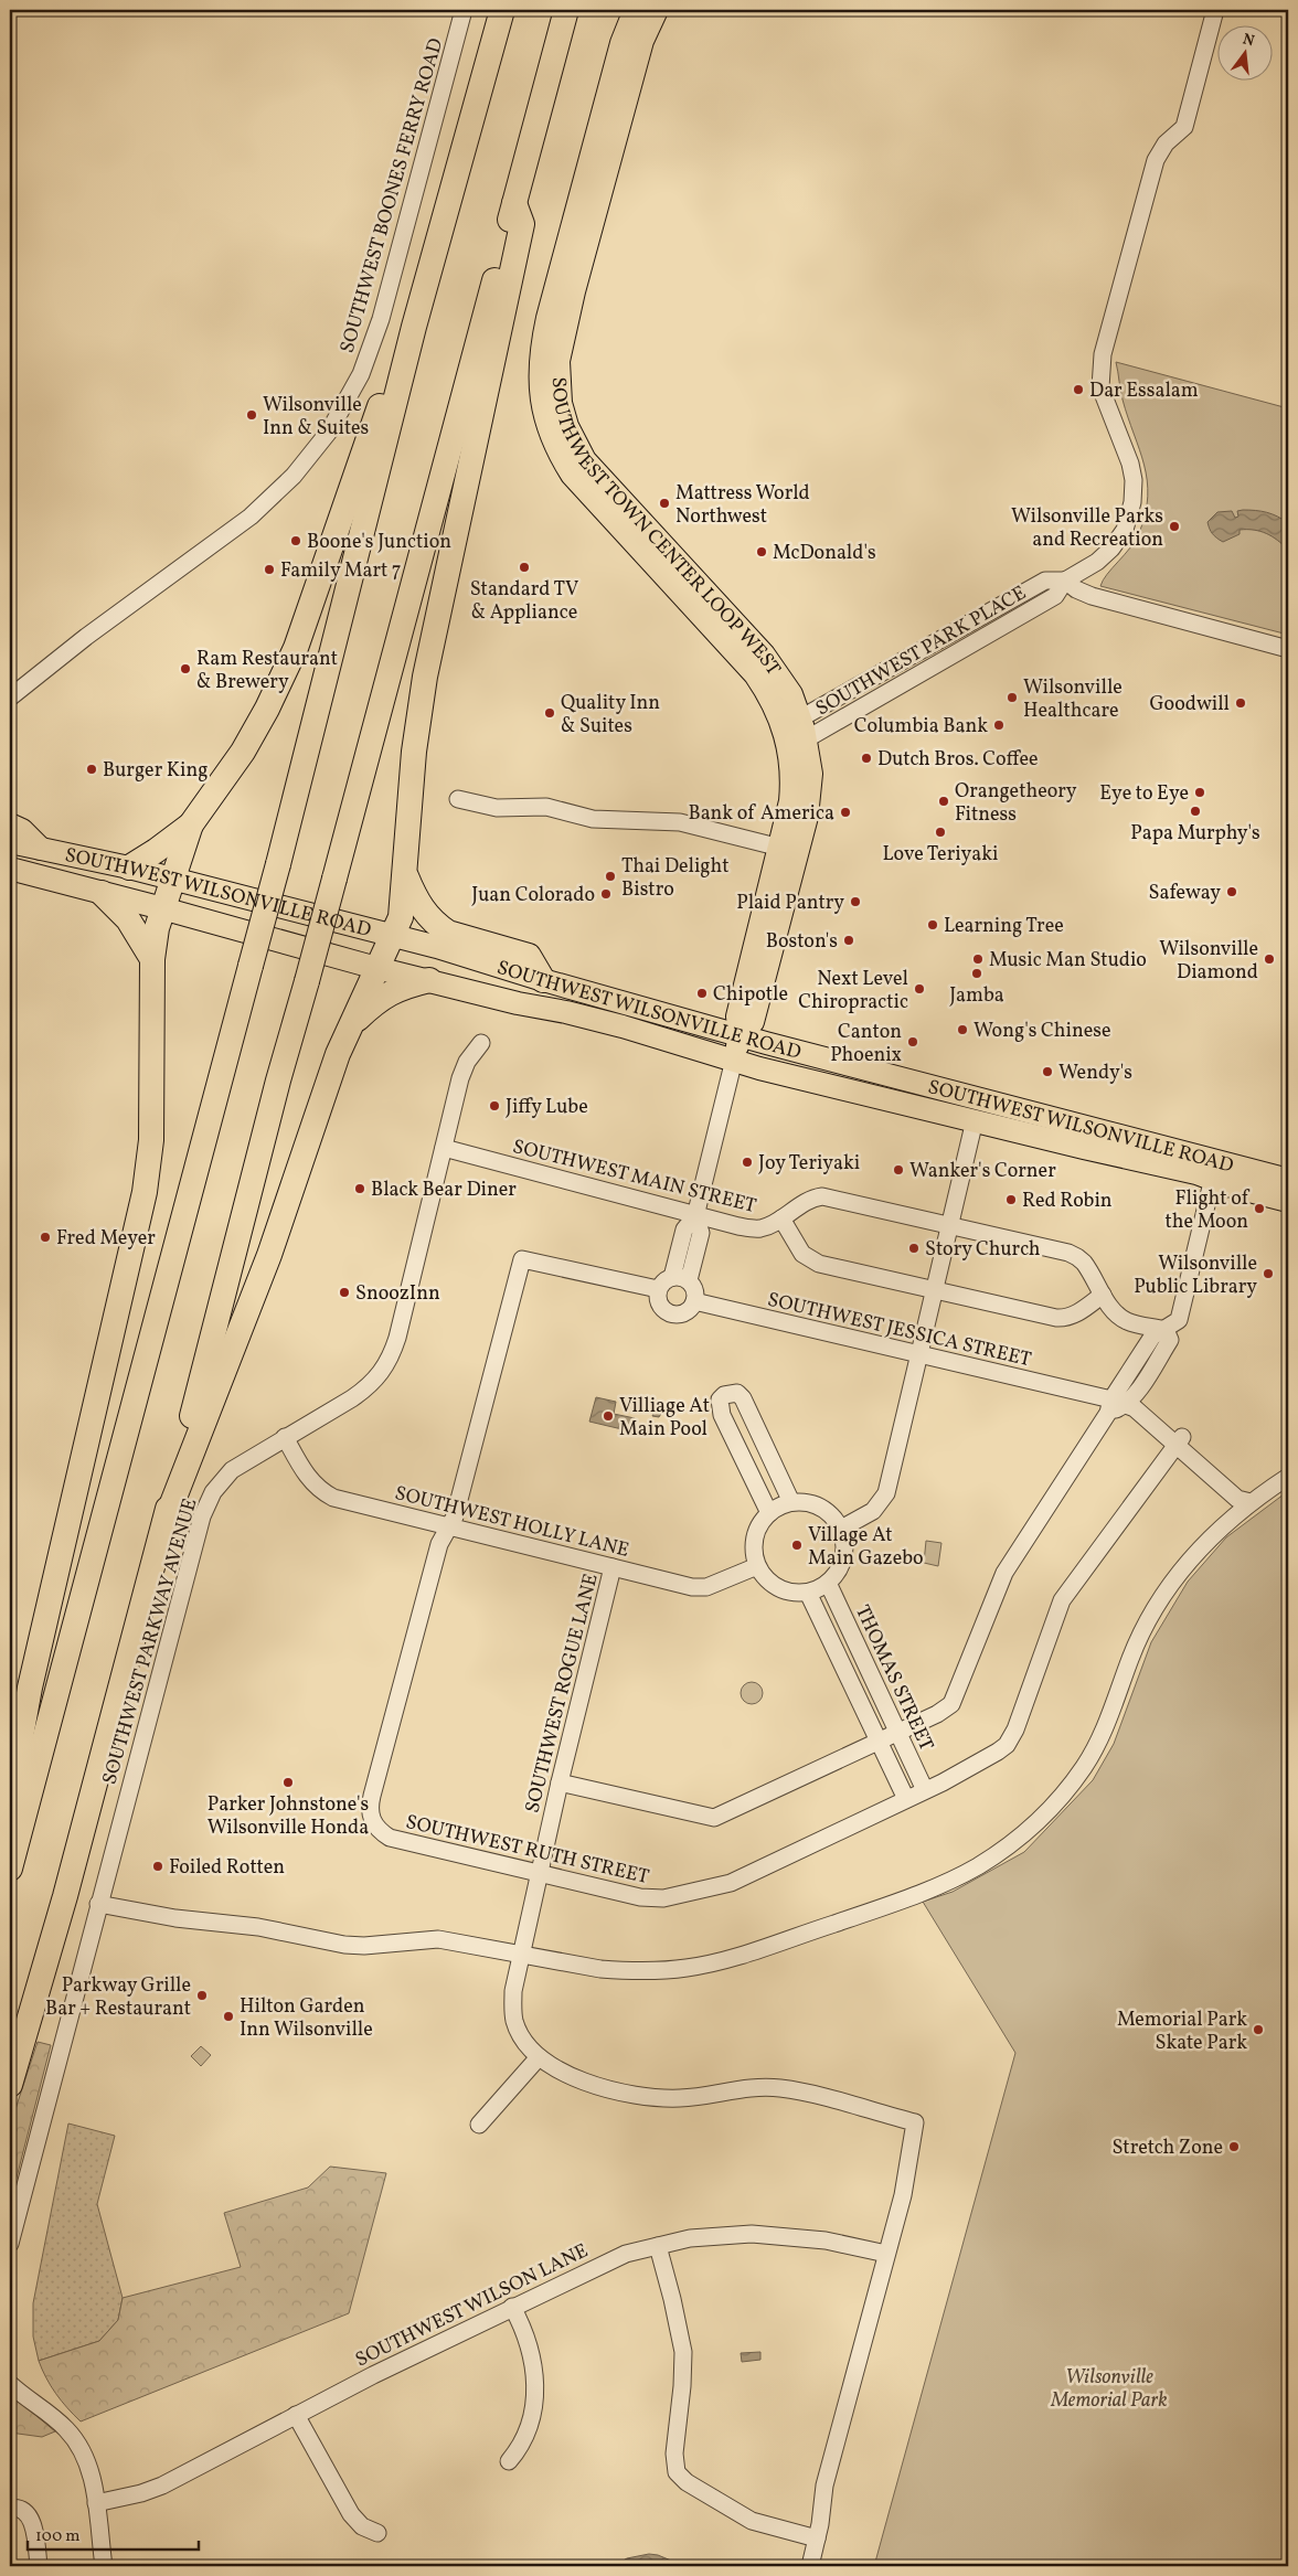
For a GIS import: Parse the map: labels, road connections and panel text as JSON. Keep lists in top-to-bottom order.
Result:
{
  "streets": {
    "main road": ["SOUTHWEST TOWN CENTER LOOP WEST", "SOUTHWEST WILSONVILLE ROAD"],
    "street": [
      "SOUTHWEST BOONES FERRY ROAD",
      "SOUTHWEST PARK PLACE",
      "SOUTHWEST MAIN STREET",
      "SOUTHWEST JESSICA STREET",
      "SOUTHWEST HOLLY LANE",
      "SOUTHWEST PARKWAY AVENUE",
      "THOMAS STREET",
      "SOUTHWEST ROGUE LANE",
      "SOUTHWEST RUTH STREET",
      "SOUTHWEST WILSON LANE"
    ]
  },
  "crossings": [
    ["SOUTHWEST TOWN CENTER LOOP WEST", "SOUTHWEST PARK PLACE"],
    ["SOUTHWEST TOWN CENTER LOOP WEST", "SOUTHWEST WILSONVILLE ROAD"],
    ["SOUTHWEST TOWN CENTER LOOP WEST", "SOUTHWEST MAIN STREET"],
    ["SOUTHWEST TOWN CENTER LOOP WEST", "SOUTHWEST JESSICA STREET"],
    ["SOUTHWEST TOWN CENTER LOOP WEST", "SOUTHWEST RUTH STREET"],
    ["SOUTHWEST MAIN STREET", "SOUTHWEST PARKWAY AVENUE"],
    ["SOUTHWEST JESSICA STREET", "SOUTHWEST RUTH STREET"],
    ["SOUTHWEST HOLLY LANE", "SOUTHWEST PARKWAY AVENUE"],
    ["SOUTHWEST HOLLY LANE", "THOMAS STREET"],
    ["SOUTHWEST HOLLY LANE", "SOUTHWEST ROGUE LANE"],
    ["SOUTHWEST HOLLY LANE", "SOUTHWEST RUTH STREET"],
    ["THOMAS STREET", "SOUTHWEST RUTH STREET"],
    ["SOUTHWEST ROGUE LANE", "SOUTHWEST RUTH STREET"],
    ["SOUTHWEST ROGUE LANE", "SOUTHWEST WILSON LANE"]
  ],
  "parks": ["Wilsonville Memorial Park"],
  "places": [
    "Dar Essalam",
    "Wilsonville Inn & Suites",
    "Mattress World Northwest",
    "Wilsonville Parks and Recreation",
    "Boone's Junction",
    "McDonald's",
    "Standard TV & Appliance",
    "Family Mart 7",
    "Ram Restaurant & Brewery",
    "Wilsonville Healthcare",
    "Goodwill",
    "Quality Inn & Suites",
    "Columbia Bank",
    "Dutch Bros. Coffee",
    "Burger King",
    "Eye to Eye",
    "Orangetheory Fitness",
    "Papa Murphy's",
    "Bank of America",
    "Love Teriyaki",
    "Thai Delight Bistro",
    "Safeway",
    "Juan Colorado",
    "Plaid Pantry",
    "Learning Tree",
    "Boston's",
    "Music Man Studio",
    "Wilsonville Diamond",
    "Jamba",
    "Next Level Chiropractic",
    "Chipotle",
    "Wong's Chinese",
    "Canton Phoenix",
    "Wendy's",
    "Jiffy Lube",
    "Joy Teriyaki",
    "Wanker's Corner",
    "Black Bear Diner",
    "Red Robin",
    "Flight of the Moon",
    "Fred Meyer",
    "Story Church",
    "Wilsonville Public Library",
    "SnoozInn",
    "Villiage At Main Pool",
    "Village At Main Gazebo",
    "Parker Johnstone's Wilsonville Honda",
    "Foiled Rotten",
    "Parkway Grille Bar + Restaurant",
    "Hilton Garden Inn Wilsonville",
    "Memorial Park Skate Park",
    "Stretch Zone"
  ],
  "scale_bar": "100 m",
  "north": "top"
}
